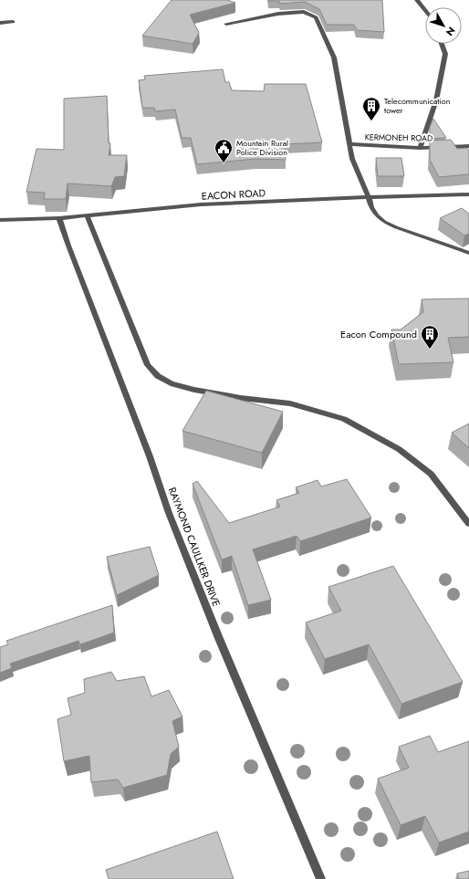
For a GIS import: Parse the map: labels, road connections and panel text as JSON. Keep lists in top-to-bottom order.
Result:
{
  "streets": {
    "street": ["KERMONEH ROAD", "EACON ROAD", "RAYMOND CAULLKER DRIVE"]
  },
  "crossings": [
    ["EACON ROAD", "RAYMOND CAULLKER DRIVE"]
  ],
  "places": {
    "building": ["Telecommunication tower", "Eacon Compound"],
    "public building": ["Mountain Rural Police Division"]
  },
  "north": "bottom right"
}
